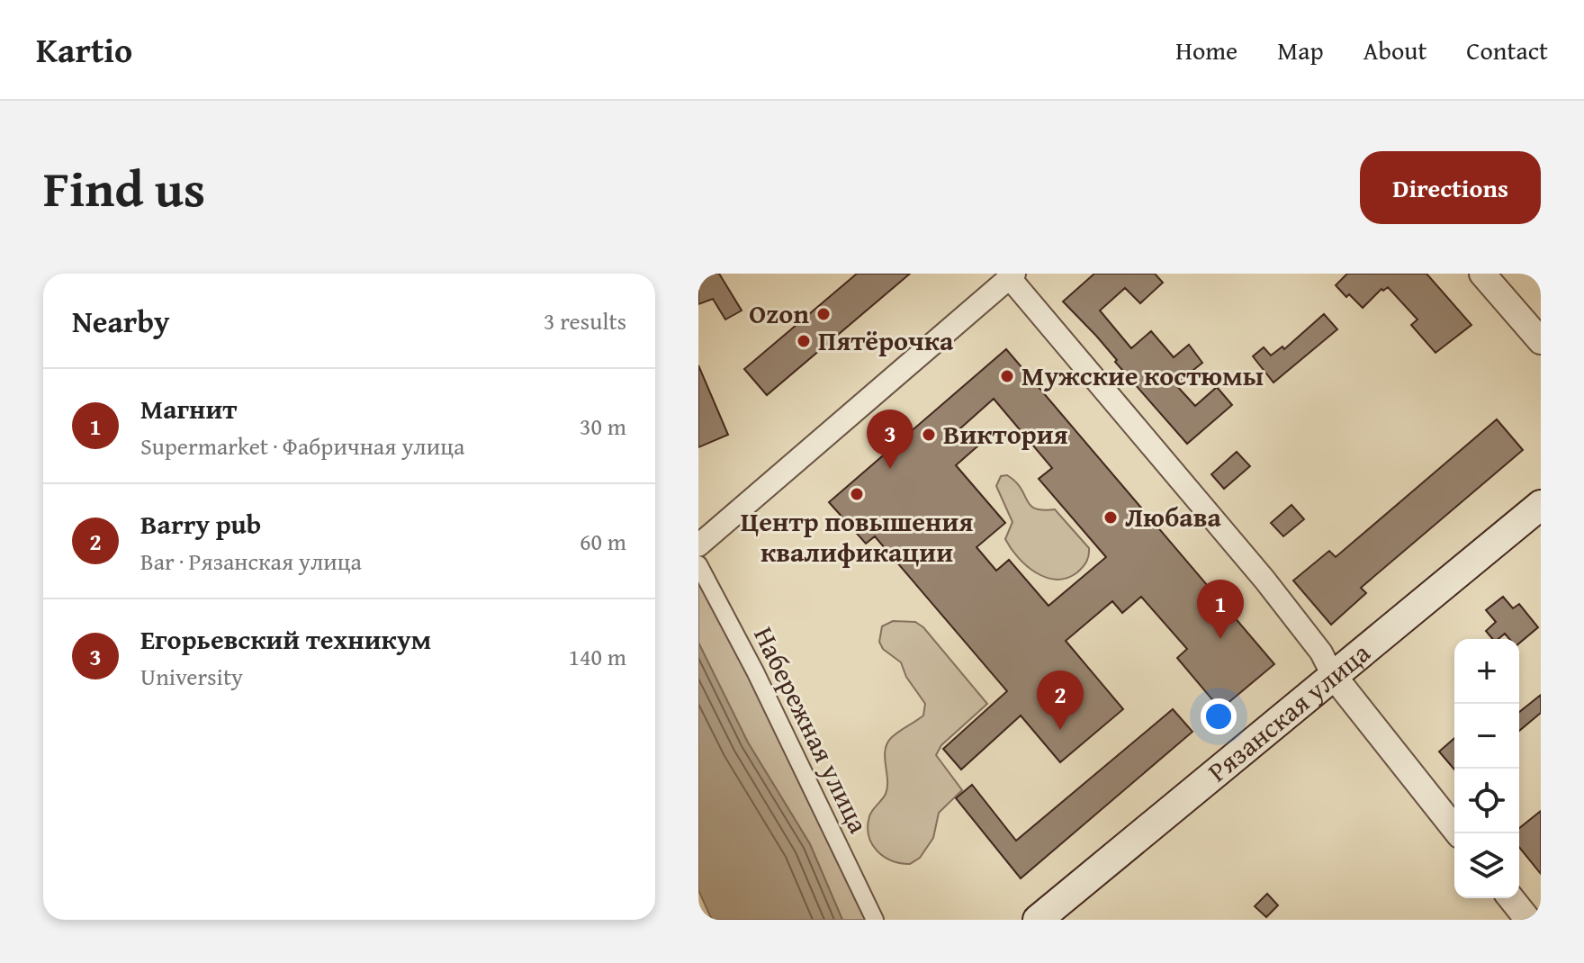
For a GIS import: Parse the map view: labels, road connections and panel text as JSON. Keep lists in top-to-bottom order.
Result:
{
  "streets": {
    "main road": ["Рязанская улица"],
    "street": ["Набережная улица"]
  },
  "places": [
    "Ozon",
    "Пятёрочка",
    "Мужские костюмы",
    "Виктория",
    "Центр повышения квалификации",
    "Любава"
  ],
  "page": {
    "header": "Kartio",
    "nav": [
      "Home",
      "Map",
      "About",
      "Contact"
    ],
    "title": "Find us",
    "buttons": "Directions",
    "heading": ["Nearby", "3 results"],
    "list": [
      {
        "mark": "1",
        "name": "Магнит",
        "note": "Supermarket · Фабричная улица",
        "value": "30 m"
      },
      {
        "mark": "2",
        "name": "Barry pub",
        "note": "Bar · Рязанская улица",
        "value": "60 m"
      },
      {
        "mark": "3",
        "name": "Егорьевский техникум",
        "note": "University",
        "value": "140 m"
      }
    ],
    "pins": ["3", "1", "2"],
    "map_buttons": ["+", "−"]
  }
}
